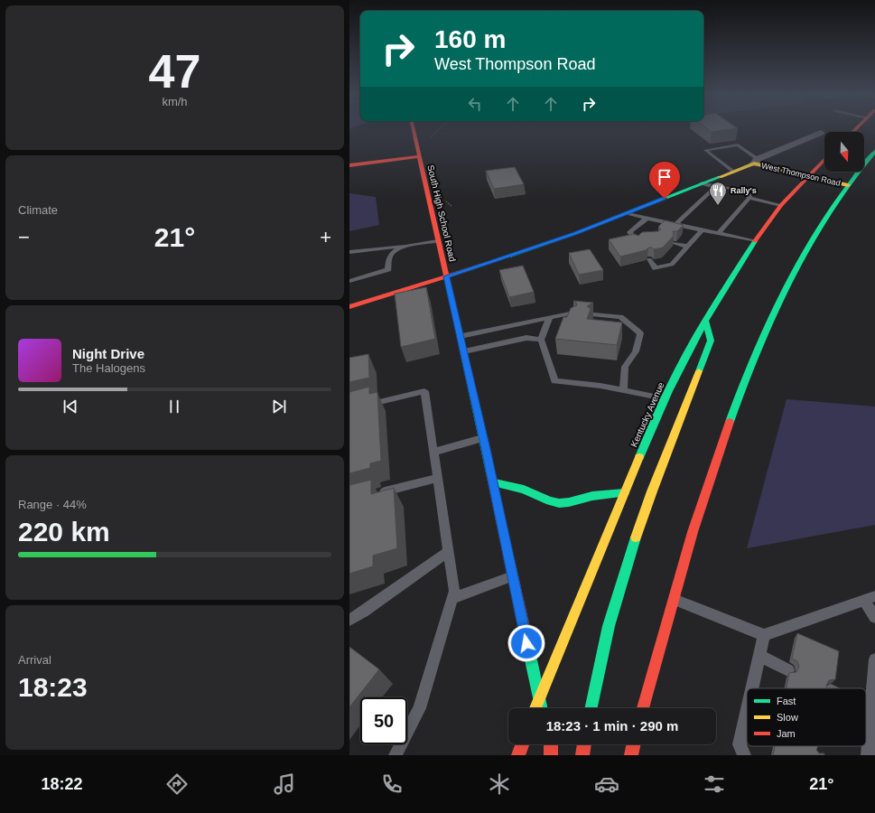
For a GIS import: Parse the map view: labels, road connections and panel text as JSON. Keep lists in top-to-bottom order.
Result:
{
  "streets": {
    "main road": ["West Thompson Road", "South High School Road", "Kentucky Avenue"]
  },
  "crossings": [
    ["West Thompson Road", "South High School Road"],
    ["West Thompson Road", "Kentucky Avenue"],
    ["South High School Road", "Kentucky Avenue"]
  ],
  "places": {
    "restaurant": ["Rally's"]
  },
  "legend": ["Fast", "Slow", "Jam"],
  "north": "bottom",
  "page": {
    "tile": [
      ["47", "km/h"],
      "Climate",
      ["Range · 44%", "220 km"],
      ["Arrival", "18:23"]
    ],
    "turn": ["160 m", "West Thompson Road"],
    "heat": ["−", "21°", "+"],
    "song": ["Night Drive", "The Halogens"],
    "limit": "50",
    "trip": "18:23 · 1 min · 290 m",
    "tabs": ["18:22", "21°"]
  }
}
